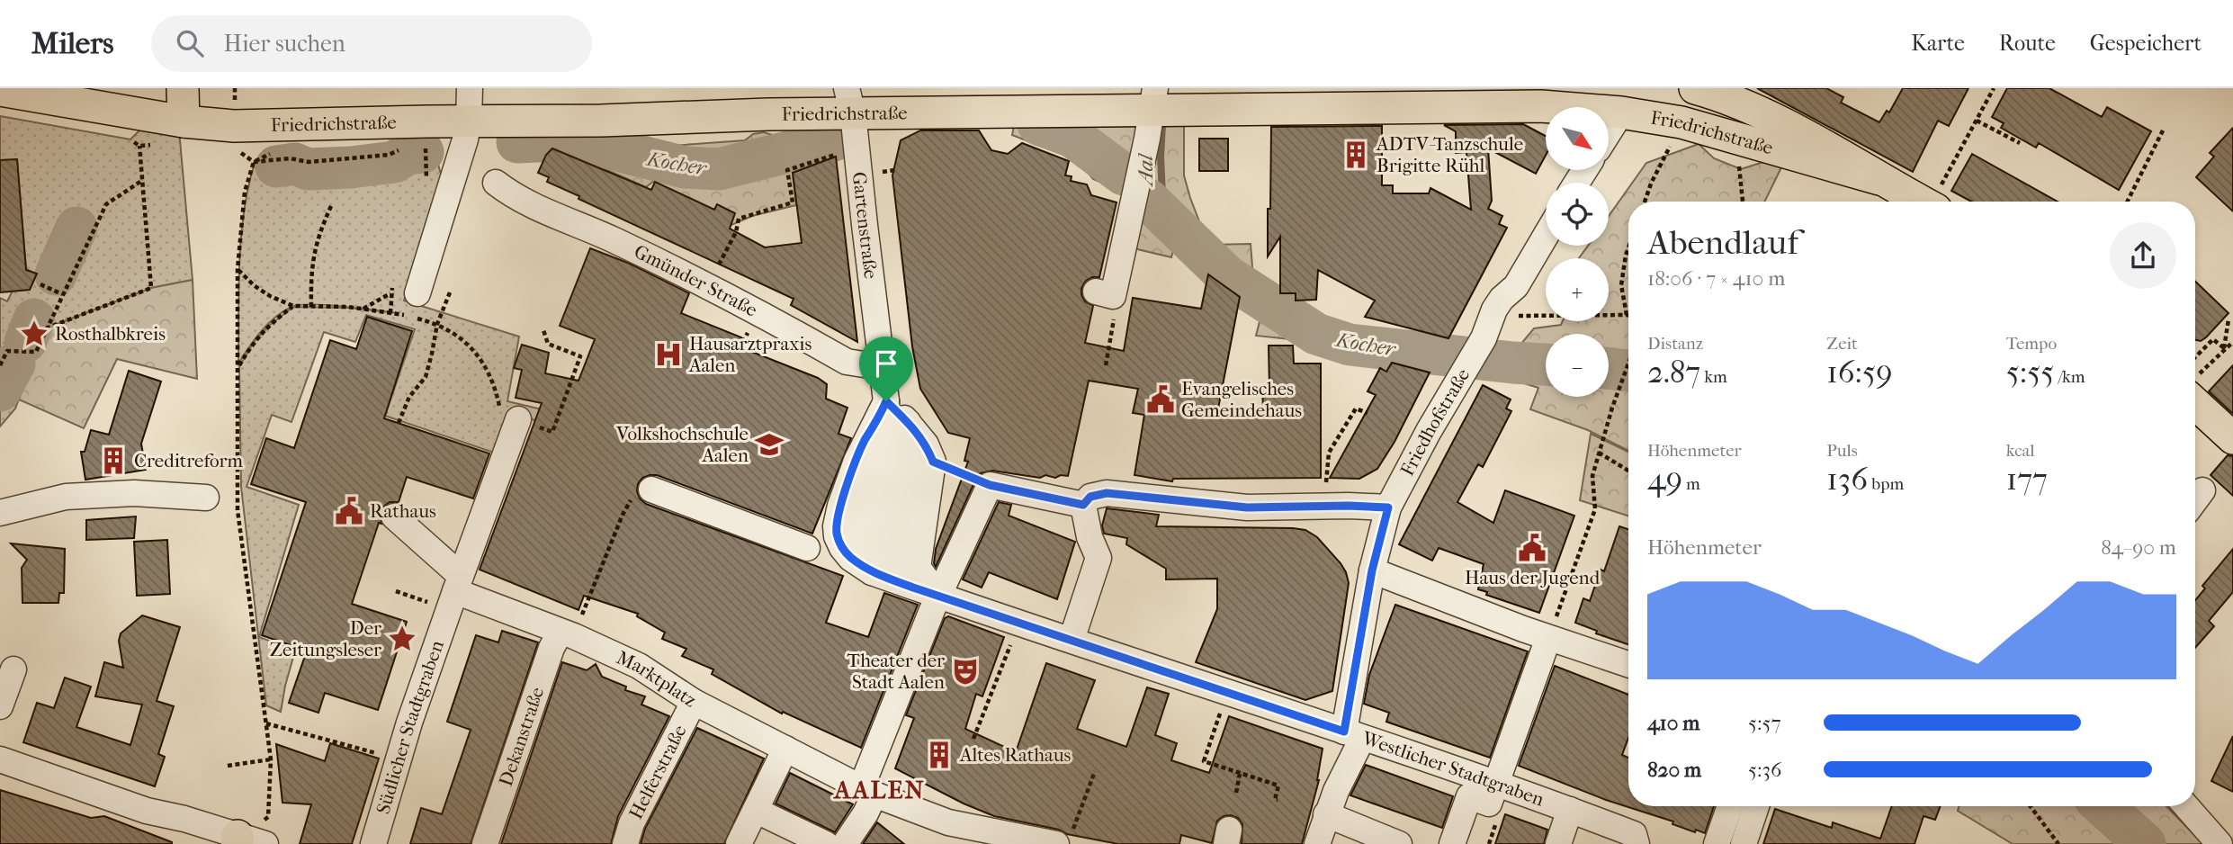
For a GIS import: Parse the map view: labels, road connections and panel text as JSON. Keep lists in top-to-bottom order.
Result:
{
  "streets": {
    "main road": ["Friedrichstraße"],
    "street": [
      "Gartenstraße",
      "Gmünder Straße",
      "Friedhofstraße",
      "Marktplatz",
      "Südlicher Stadtgraben",
      "Dekanstraße",
      "Westlicher Stadtgraben",
      "Helferstraße"
    ]
  },
  "crossings": [
    ["Friedrichstraße", "Gartenstraße"],
    ["Gartenstraße", "Gmünder Straße"],
    ["Friedhofstraße", "Westlicher Stadtgraben"],
    ["Marktplatz", "Südlicher Stadtgraben"],
    ["Marktplatz", "Dekanstraße"],
    ["Marktplatz", "Helferstraße"]
  ],
  "districts": ["AALEN"],
  "water": ["Kocher", "Aal"],
  "places": {
    "building": ["ADTV-Tanzschule Brigitte Rühl", "Creditreform", "Altes Rathaus"],
    "place": ["Rosthalbkreis", "Der Zeitungsleser"],
    "hospital": ["Hausarztpraxis Aalen"],
    "public building": ["Evangelisches Gemeindehaus", "Rathaus", "Haus der Jugend"],
    "school or university": ["Volkshochschule Aalen"],
    "theatre": ["Theater der Stadt Aalen"]
  },
  "north": "bottom right",
  "page": {
    "header": "Milers",
    "search": "Hier suchen",
    "nav": ["Karte", "Route", "Gespeichert"],
    "map_buttons": ["+", "−"],
    "heading": ["Abendlauf", "18:06 · 7 × 410 m"],
    "stats": [
      ["Distanz", "2.87 km"],
      ["Zeit", "16:59"],
      ["Tempo", "5:55 /km"],
      ["Höhenmeter", "49 m"],
      ["Puls", "136 bpm"],
      ["kcal", "177"]
    ],
    "chart": ["Höhenmeter", "84–90 m"],
    "list": [
      {
        "name": "410 m",
        "note": "5:57"
      },
      {
        "name": "820 m",
        "note": "5:36"
      }
    ]
  }
}
